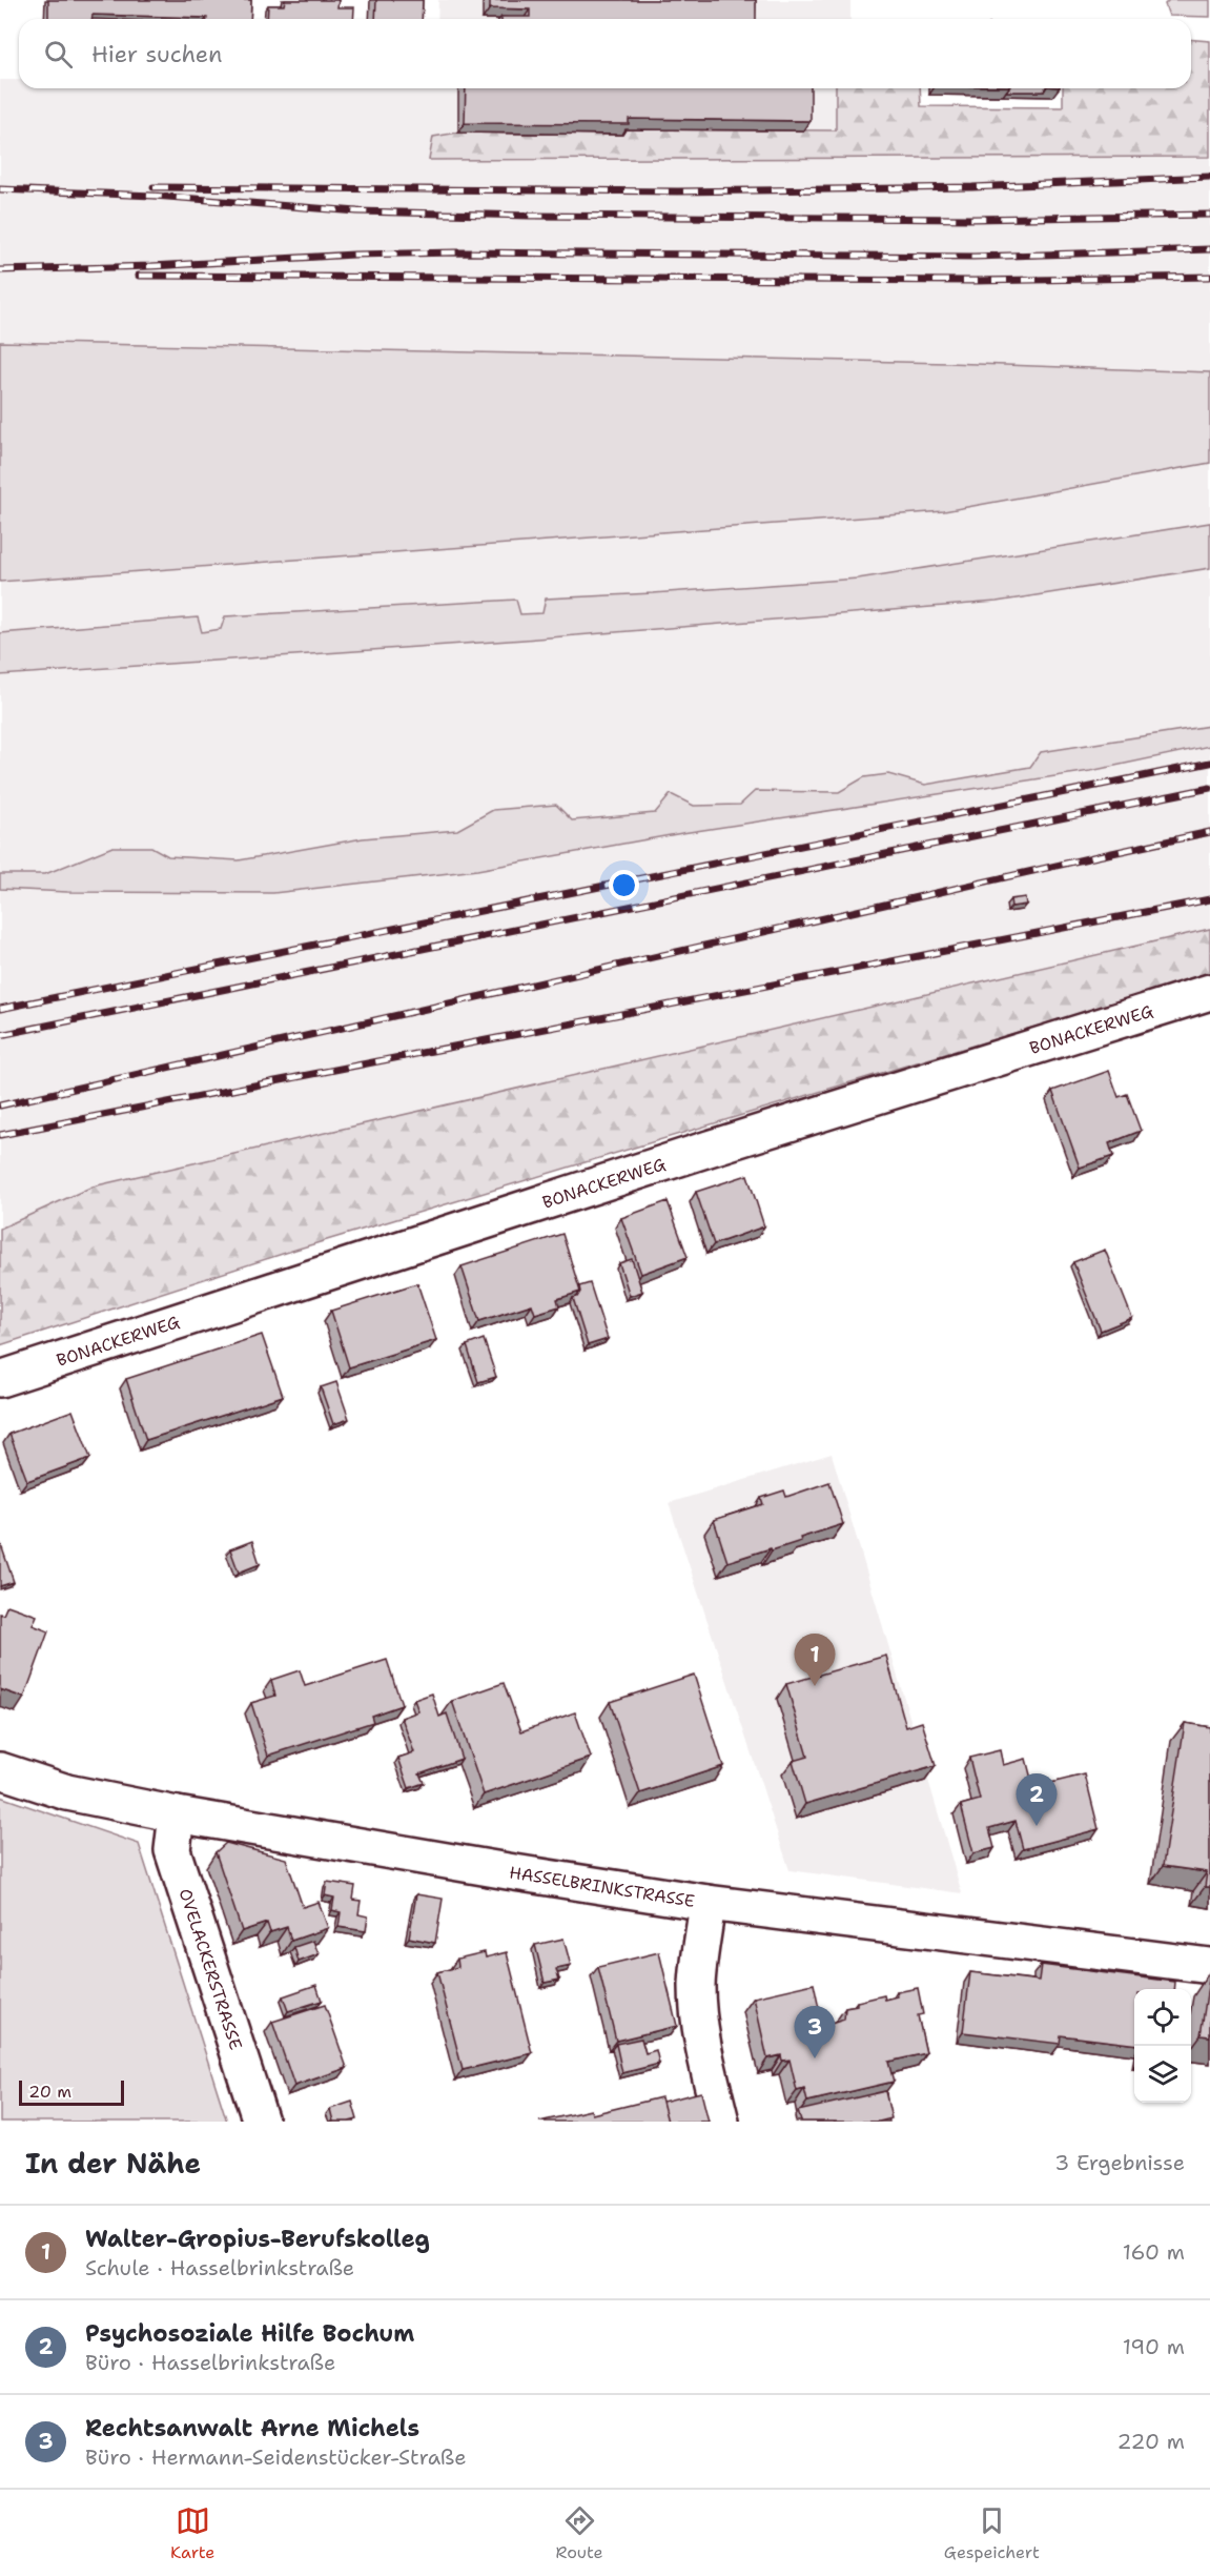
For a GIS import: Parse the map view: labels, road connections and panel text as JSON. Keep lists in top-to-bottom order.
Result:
{
  "streets": {
    "street": ["BONACKERWEG", "HASSELBRINKSTRASSE", "OVELACKERSTRASSE"]
  },
  "crossings": [
    ["HASSELBRINKSTRASSE", "OVELACKERSTRASSE"]
  ],
  "scale_bar": "20 m",
  "page": {
    "search": "Hier suchen",
    "pins": ["1", "2", "3"],
    "scale": "20 m",
    "heading": ["In der Nähe", "3 Ergebnisse"],
    "list": [
      {
        "mark": "1",
        "name": "Walter-Gropius-Berufskolleg",
        "note": "Schule · Hasselbrinkstraße",
        "value": "160 m"
      },
      {
        "mark": "2",
        "name": "Psychosoziale Hilfe Bochum",
        "note": "Büro · Hasselbrinkstraße",
        "value": "190 m"
      },
      {
        "mark": "3",
        "name": "Rechtsanwalt Arne Michels",
        "note": "Büro · Hermann-Seidenstücker-Straße",
        "value": "220 m"
      }
    ],
    "nav": ["Karte", "Route", "Gespeichert"]
  }
}
